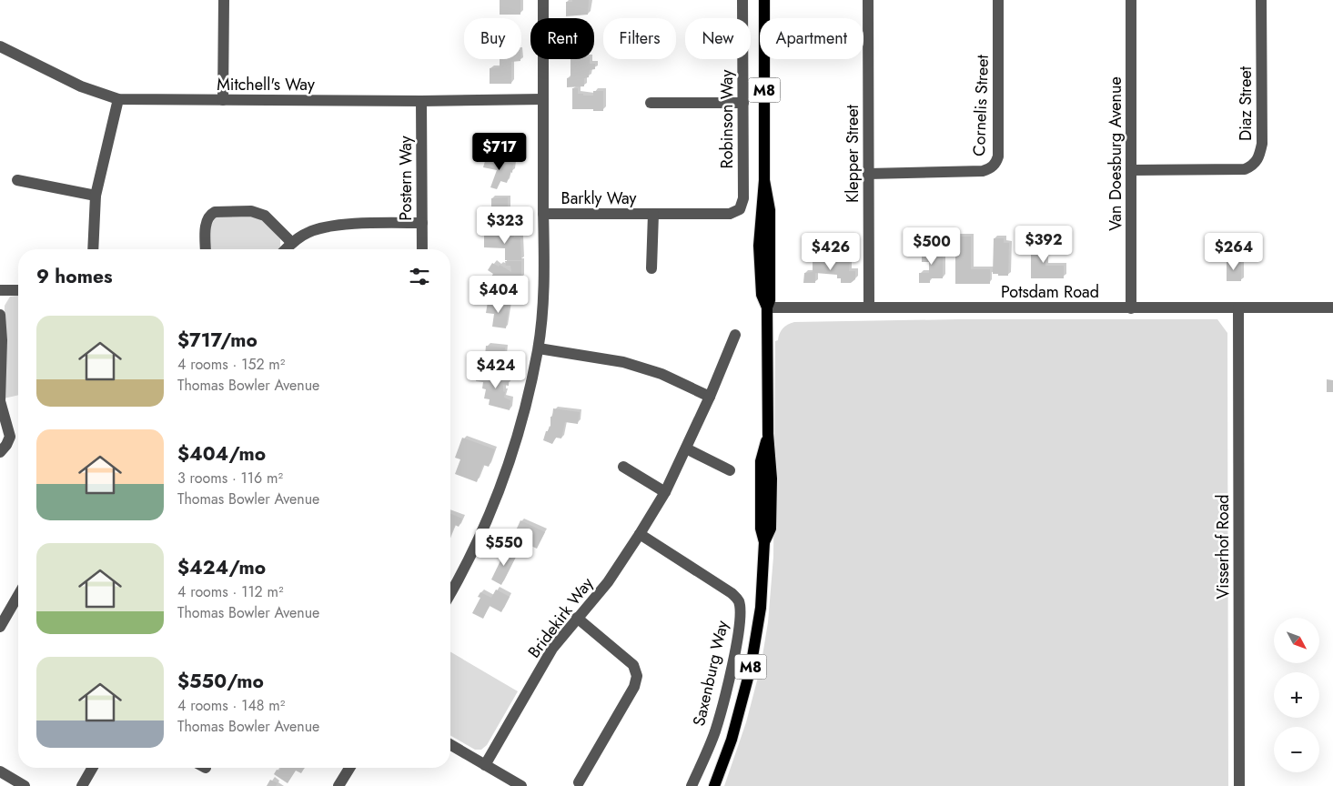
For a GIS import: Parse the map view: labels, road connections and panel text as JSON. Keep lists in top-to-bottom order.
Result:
{
  "streets": {
    "main road": ["M8"],
    "street": [
      "Mitchell's Way",
      "Diaz Street",
      "Cornelis Street",
      "Robinson Way",
      "Klepper Street",
      "Van Doesburg Avenue",
      "Postern Way",
      "Barkly Way",
      "Potsdam Road",
      "Visserhof Road",
      "Bridekirk Way",
      "Saxenburg Way"
    ]
  },
  "crossings": [
    ["Mitchell's Way", "Postern Way"],
    ["M8", "Potsdam Road"],
    ["Diaz Street", "Van Doesburg Avenue"],
    ["Cornelis Street", "Klepper Street"],
    ["Robinson Way", "Barkly Way"],
    ["Klepper Street", "Potsdam Road"],
    ["Van Doesburg Avenue", "Potsdam Road"],
    ["Potsdam Road", "Visserhof Road"],
    ["Bridekirk Way", "Saxenburg Way"]
  ],
  "north": "bottom right",
  "page": {
    "chip": [
      "Buy",
      "Rent",
      "Filters",
      "New",
      "Apartment"
    ],
    "price": [
      "$717",
      "$323",
      "$392",
      "$500",
      "$426",
      "$264",
      "$404",
      "$424",
      "$550"
    ],
    "heading": "9 homes",
    "list": [
      {
        "name": "$717/mo",
        "note": "4 rooms · 152 m² · Thomas Bowler Avenue"
      },
      {
        "name": "$404/mo",
        "note": "3 rooms · 116 m² · Thomas Bowler Avenue"
      },
      {
        "name": "$424/mo",
        "note": "4 rooms · 112 m² · Thomas Bowler Avenue"
      },
      {
        "name": "$550/mo",
        "note": "4 rooms · 148 m² · Thomas Bowler Avenue"
      }
    ],
    "map_buttons": ["+", "−"]
  }
}
